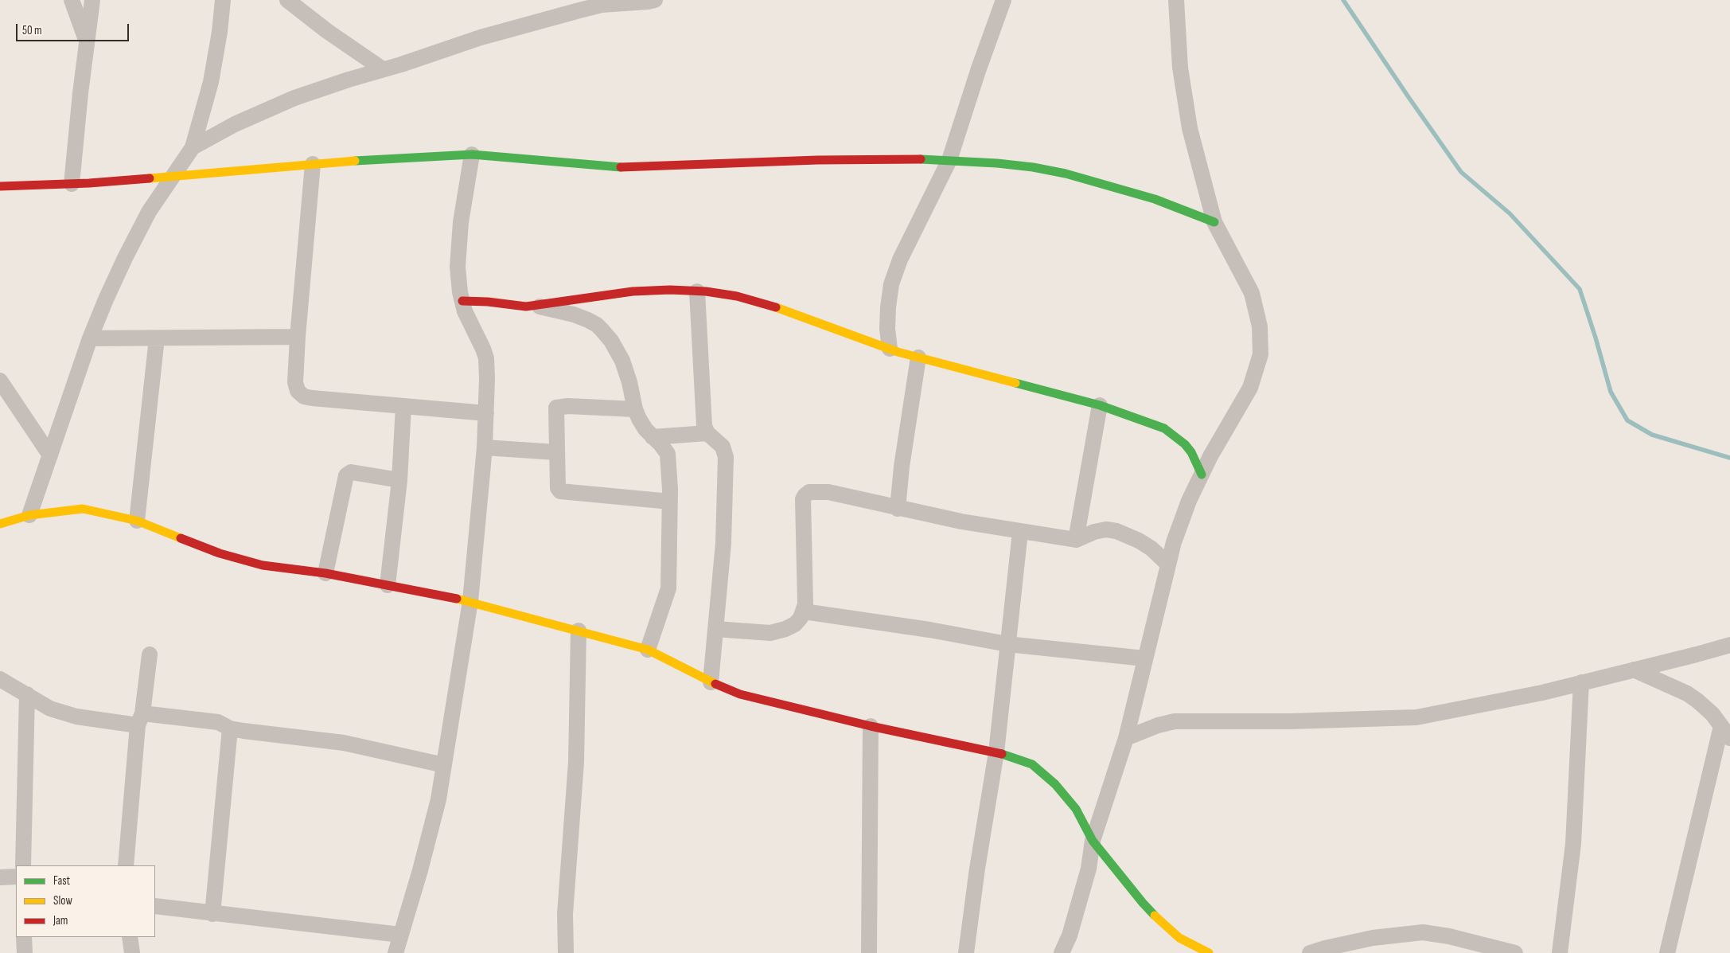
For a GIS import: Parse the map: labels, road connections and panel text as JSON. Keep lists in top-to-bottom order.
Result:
{
  "legend": ["Fast", "Slow", "Jam"],
  "scale_bar": "50 m"
}
